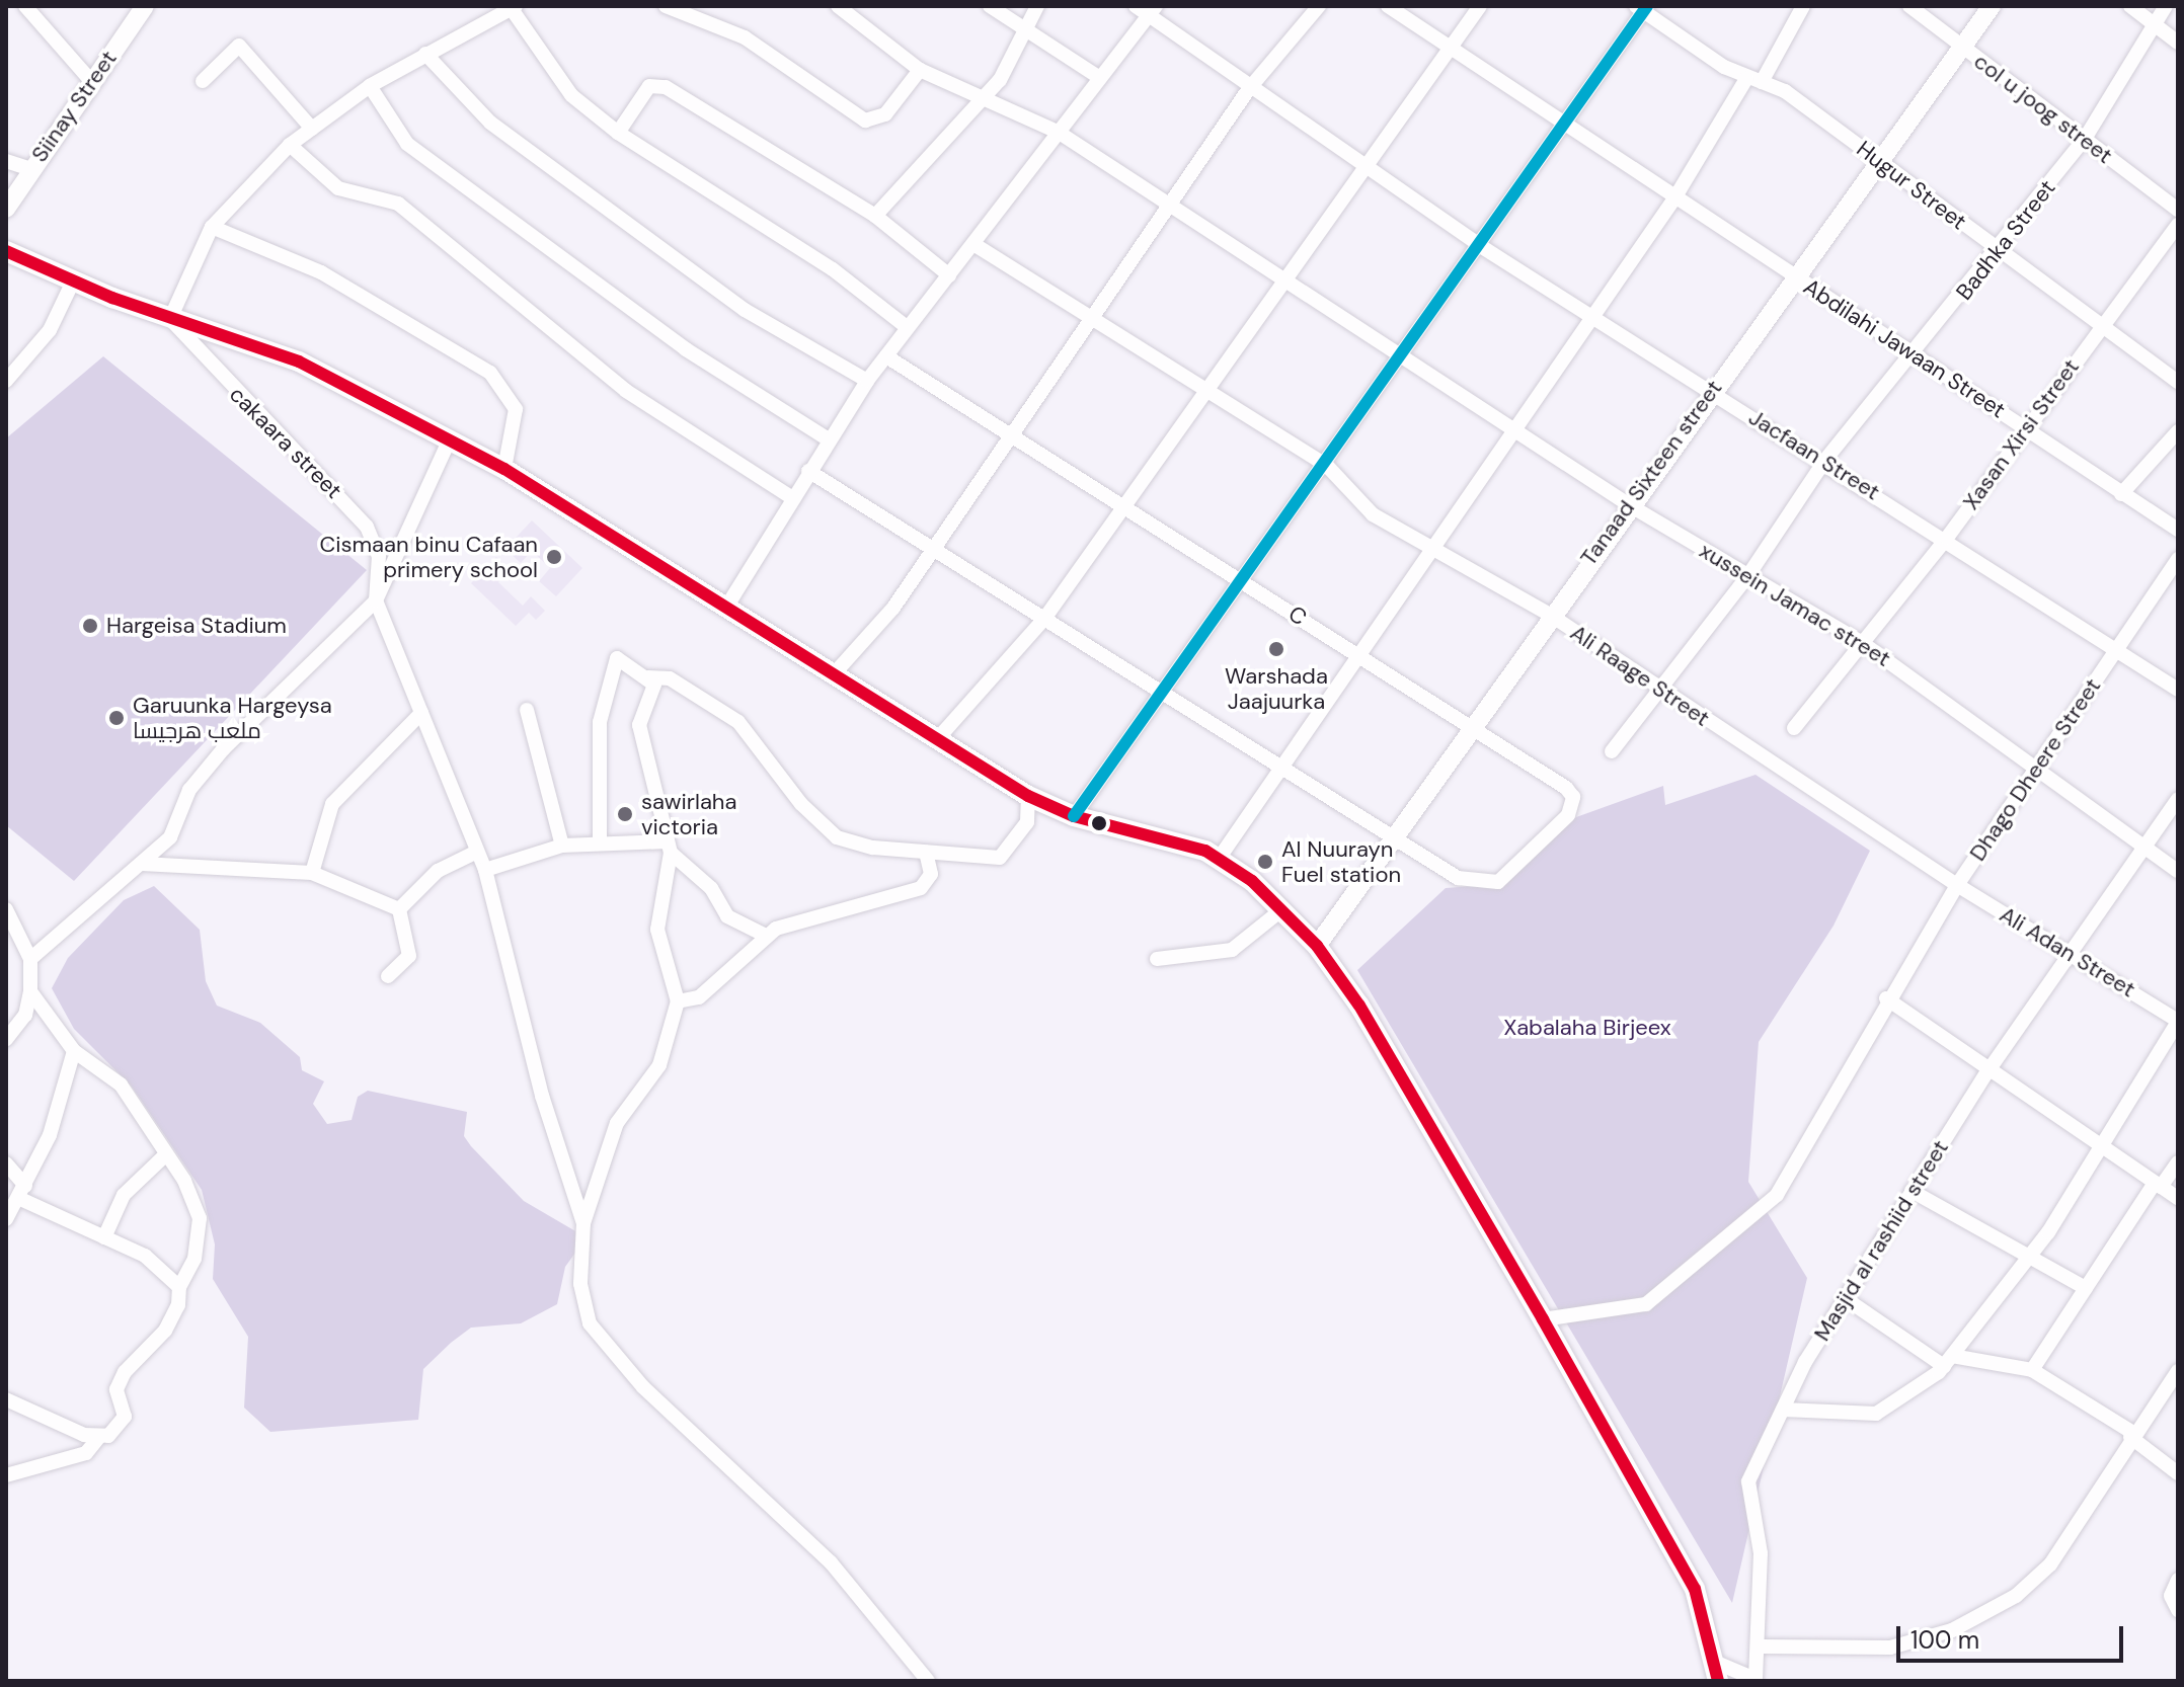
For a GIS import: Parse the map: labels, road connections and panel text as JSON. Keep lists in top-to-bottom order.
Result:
{
  "streets": {
    "street": [
      "Siinay Street",
      "col u joog street",
      "Hugur Street",
      "Badhka Street",
      "Abdilahi Jawaan Street",
      "Xasan Xirsi Street",
      "cakaara street",
      "Jacfaan Street",
      "Tanaad Sixteen street",
      "xussein Jamac street",
      "C",
      "Ali Raage Street",
      "Dhago Dheere Street",
      "Ali Adan Street",
      "Masjid al rashiid street"
    ]
  },
  "crossings": [
    ["col u joog street", "Badhka Street"],
    ["col u joog street", "Tanaad Sixteen street"],
    ["Hugur Street", "Badhka Street"],
    ["Hugur Street", "Xasan Xirsi Street"],
    ["Hugur Street", "Tanaad Sixteen street"],
    ["Badhka Street", "Abdilahi Jawaan Street"],
    ["Badhka Street", "Jacfaan Street"],
    ["Badhka Street", "xussein Jamac street"],
    ["Badhka Street", "Ali Raage Street"],
    ["Abdilahi Jawaan Street", "Xasan Xirsi Street"],
    ["Abdilahi Jawaan Street", "Tanaad Sixteen street"],
    ["Xasan Xirsi Street", "Jacfaan Street"],
    ["Xasan Xirsi Street", "xussein Jamac street"],
    ["Jacfaan Street", "Tanaad Sixteen street"],
    ["Jacfaan Street", "Dhago Dheere Street"],
    ["Tanaad Sixteen street", "xussein Jamac street"],
    ["Tanaad Sixteen street", "C"],
    ["Tanaad Sixteen street", "Ali Raage Street"],
    ["xussein Jamac street", "Dhago Dheere Street"],
    ["xussein Jamac street", "Masjid al rashiid street"],
    ["Ali Raage Street", "Dhago Dheere Street"],
    ["Ali Raage Street", "Ali Adan Street"],
    ["Dhago Dheere Street", "Ali Adan Street"],
    ["Ali Adan Street", "Masjid al rashiid street"]
  ],
  "parks": ["Xabalaha Birjeex"],
  "places": [
    "Cismaan binu Cafaan primery school",
    "Hargeisa Stadium",
    "Warshada Jaajuurka",
    "Garuunka Hargeysa ملعب هرجيسا",
    "sawirlaha victoria",
    "Al Nuurayn Fuel station"
  ],
  "scale_bar": "100 m"
}
